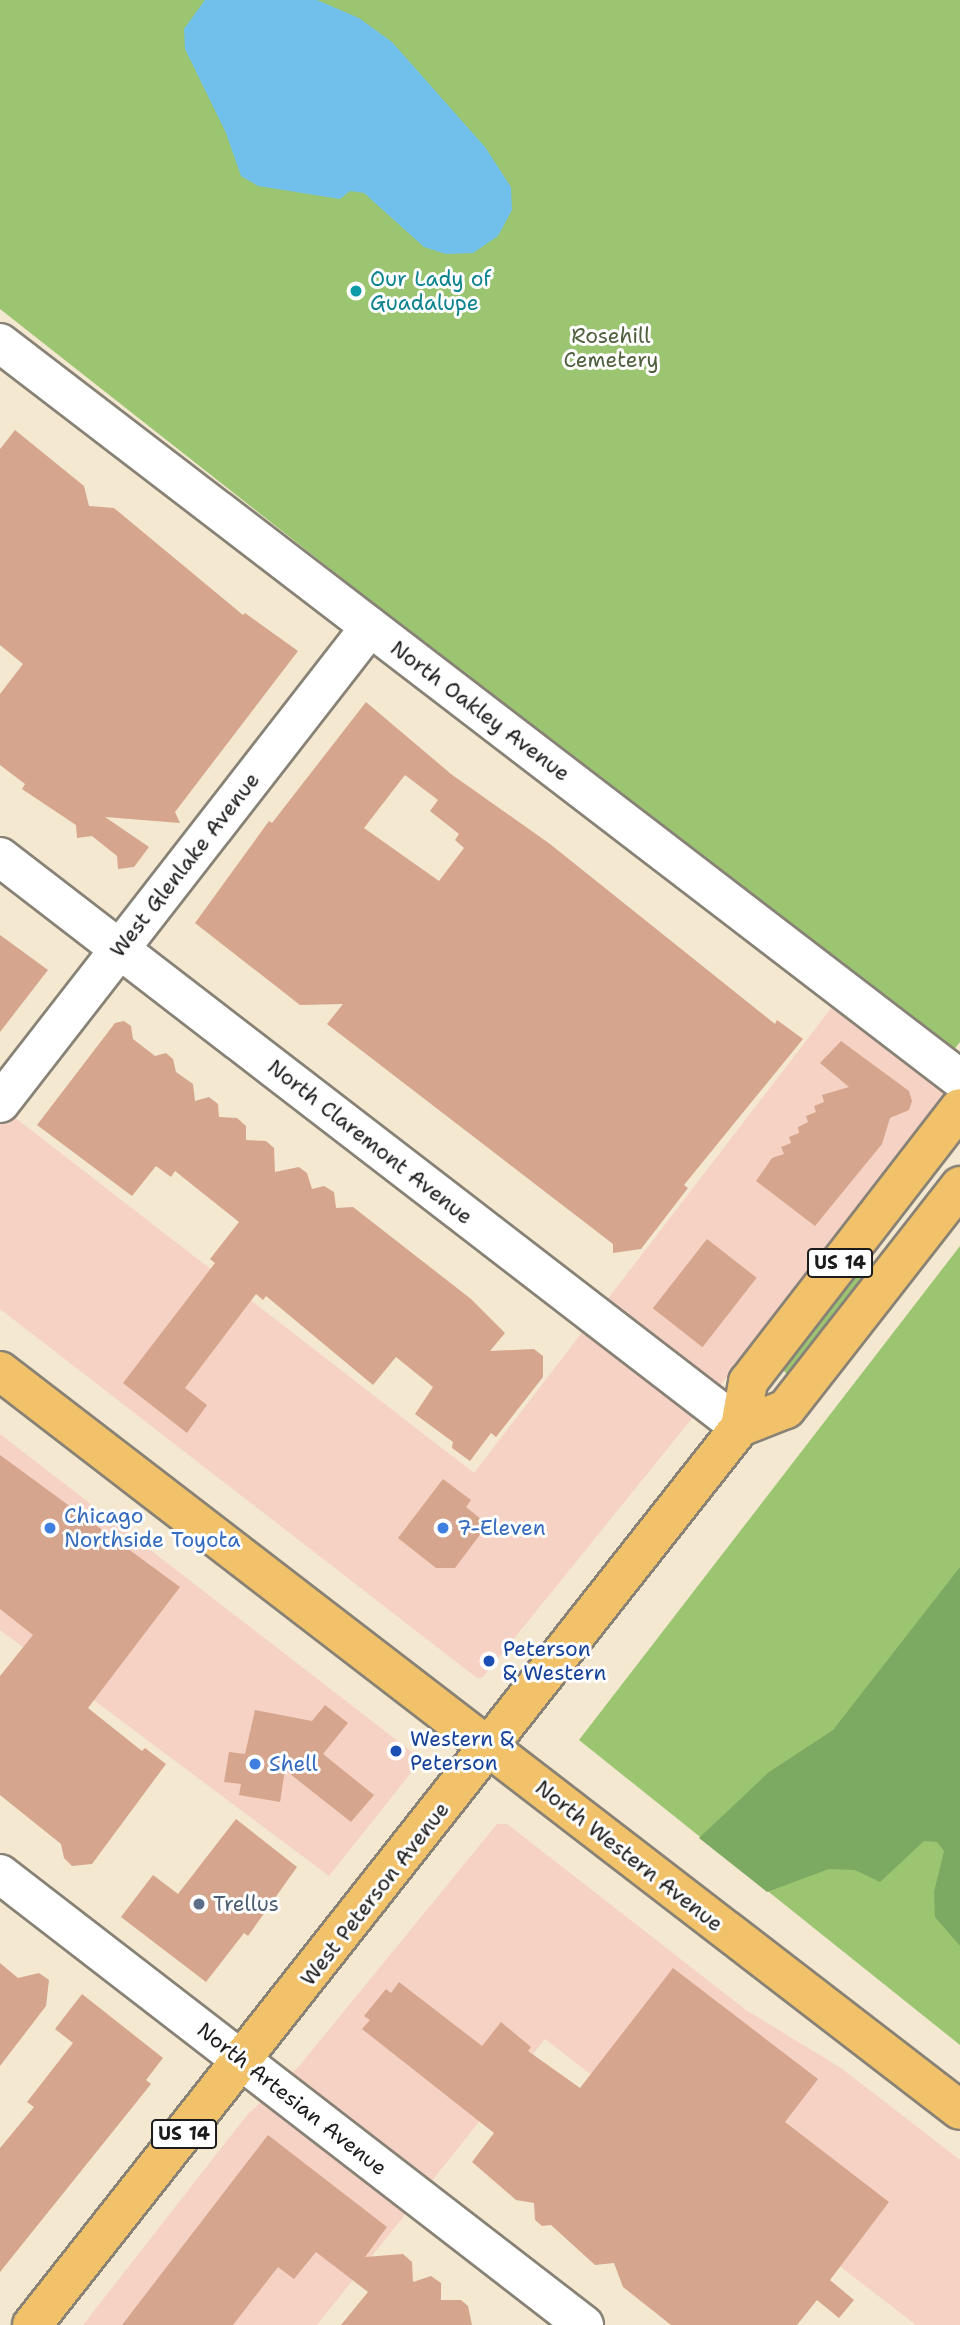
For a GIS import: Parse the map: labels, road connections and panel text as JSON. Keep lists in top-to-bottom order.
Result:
{
  "streets": {
    "main road": ["US 14", "North Western Avenue", "West Peterson Avenue"],
    "street": [
      "North Oakley Avenue",
      "West Glenlake Avenue",
      "North Claremont Avenue",
      "North Artesian Avenue"
    ]
  },
  "crossings": [
    ["North Oakley Avenue", "West Glenlake Avenue"],
    ["West Glenlake Avenue", "North Claremont Avenue"],
    ["North Claremont Avenue", "US 14"],
    ["North Claremont Avenue", "West Peterson Avenue"],
    ["US 14", "West Peterson Avenue"],
    ["North Western Avenue", "West Peterson Avenue"],
    ["West Peterson Avenue", "North Artesian Avenue"]
  ],
  "parks": ["Rosehill Cemetery"],
  "places": [
    "Our Lady of Guadalupe",
    "Chicago Northside Toyota",
    "7-Eleven",
    "Peterson & Western",
    "Western & Peterson",
    "Shell",
    "Trellus"
  ]
}
